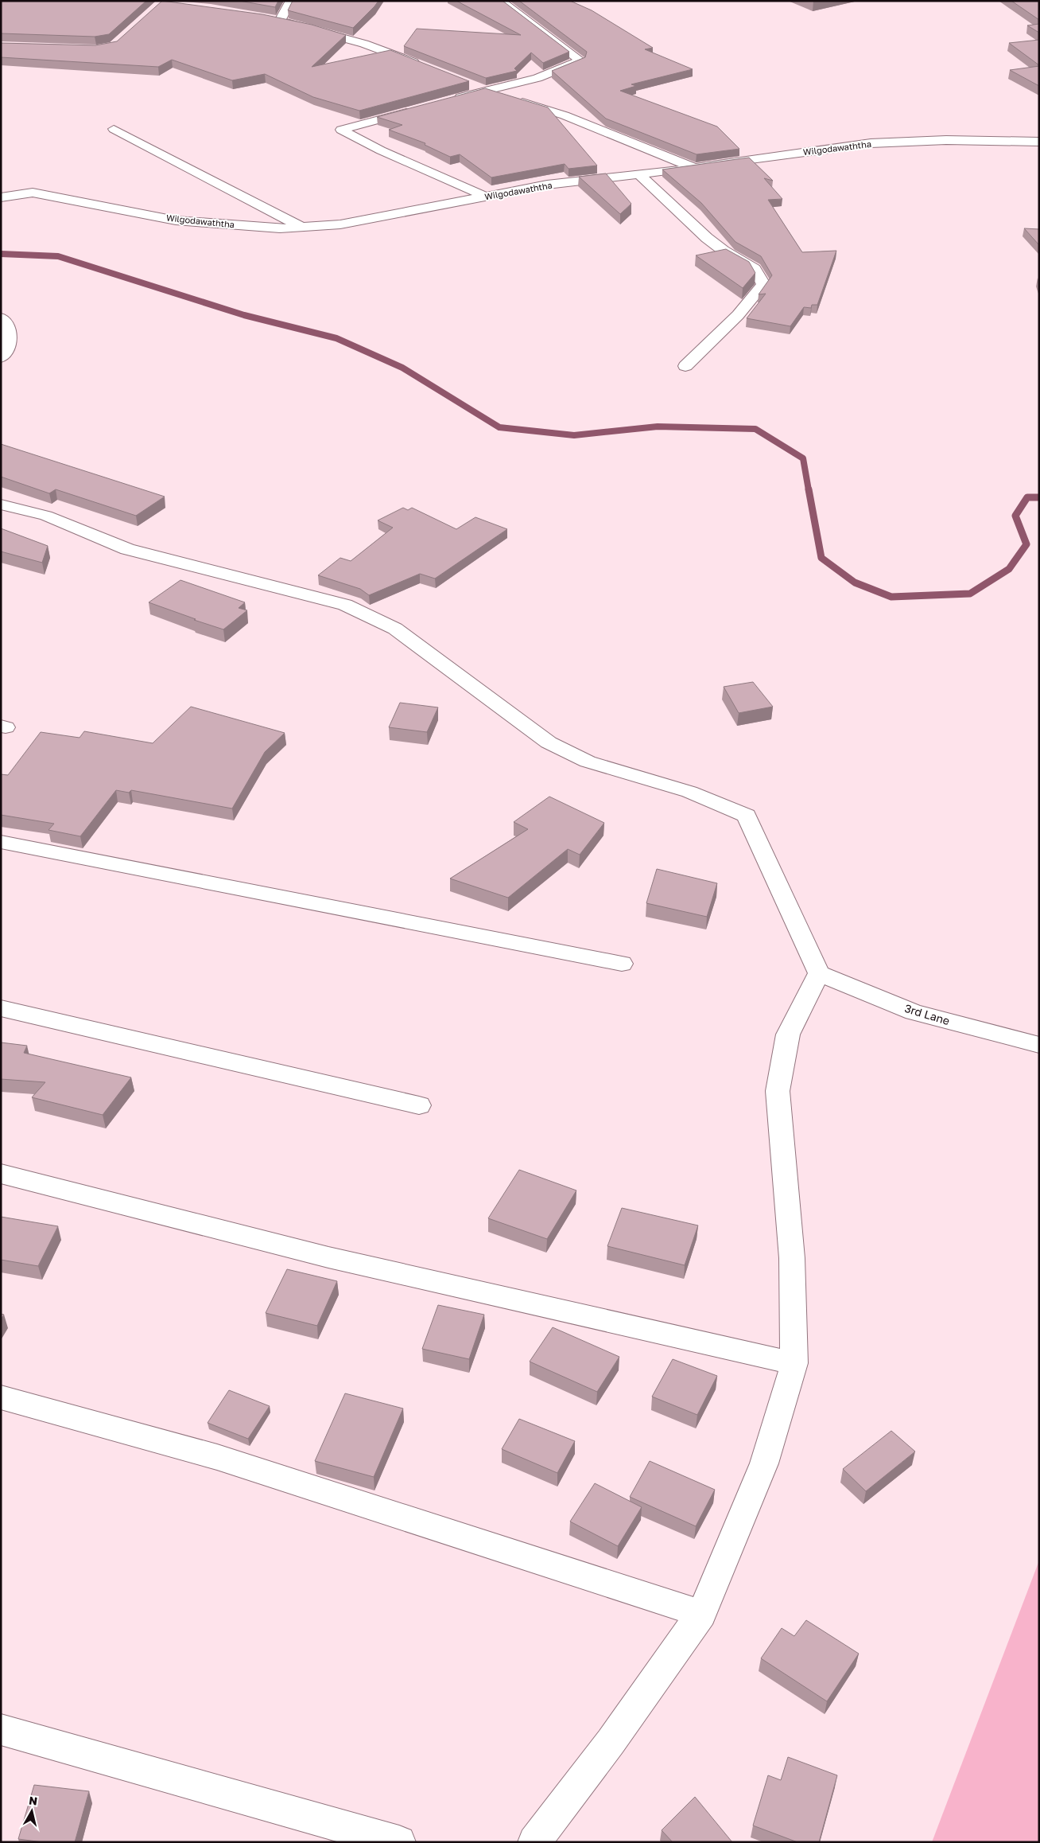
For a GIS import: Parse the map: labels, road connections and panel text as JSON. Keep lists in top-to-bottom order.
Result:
{
  "streets": {
    "street": ["Wilgodawaththa", "3rd Lane"]
  },
  "north": "top"
}
